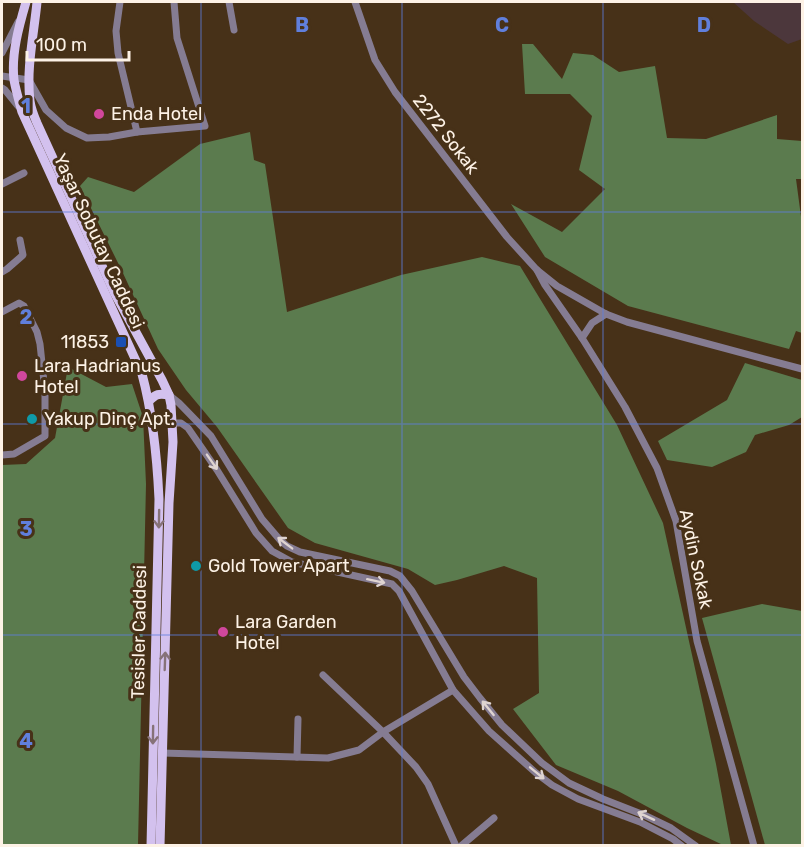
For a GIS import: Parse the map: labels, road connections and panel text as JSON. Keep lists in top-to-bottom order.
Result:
{
  "streets": {
    "main road": ["Yaşar Sobutay Caddesi", "Tesisler Caddesi"],
    "street": ["2272 Sokak", "Aydin Sokak"]
  },
  "crossings": [
    ["2272 Sokak", "Aydin Sokak"],
    ["Yaşar Sobutay Caddesi", "Tesisler Caddesi"]
  ],
  "places": {
    "other": [
      "Enda Hotel",
      "Lara Hadrianus Hotel",
      "Yakup Dinç Apt.",
      "Gold Tower Apart",
      "Lara Garden Hotel"
    ],
    "transit": ["11853"]
  },
  "scale_bar": "100 m",
  "grid": {
    "columns": ["B", "C", "D"],
    "rows": [
      "1",
      "2",
      "3",
      "4"
    ]
  }
}
